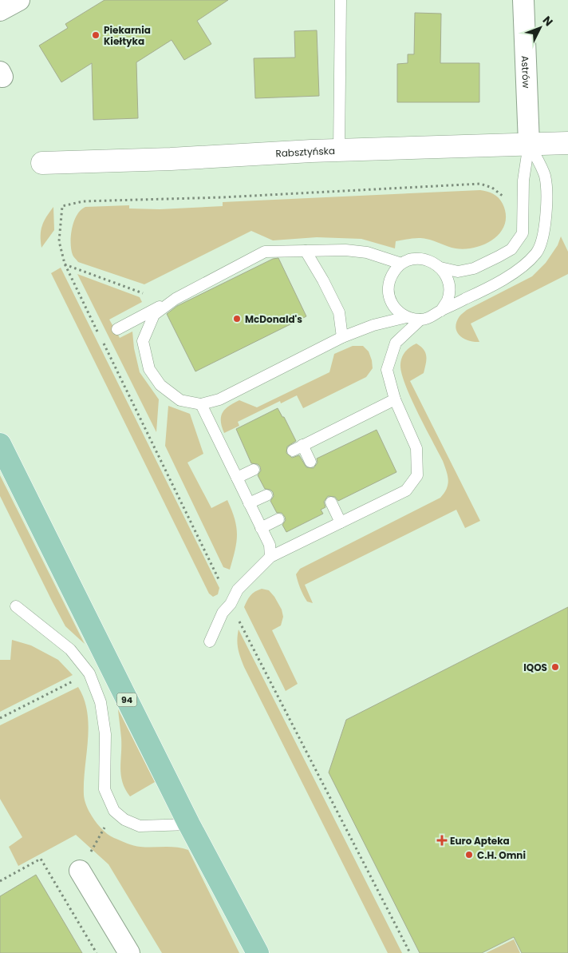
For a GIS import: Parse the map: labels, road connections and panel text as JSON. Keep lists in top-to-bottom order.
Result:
{
  "streets": {
    "main road": ["94"],
    "street": ["Astrów", "Rabsztyńska"]
  },
  "crossings": [
    ["Astrów", "Rabsztyńska"]
  ],
  "places": {
    "other": [
      "Piekarnia Kiełtyka",
      "McDonald's",
      "IQOS",
      "C.H. Omni"
    ],
    "health": ["Euro Apteka"]
  },
  "north": "top right"
}
